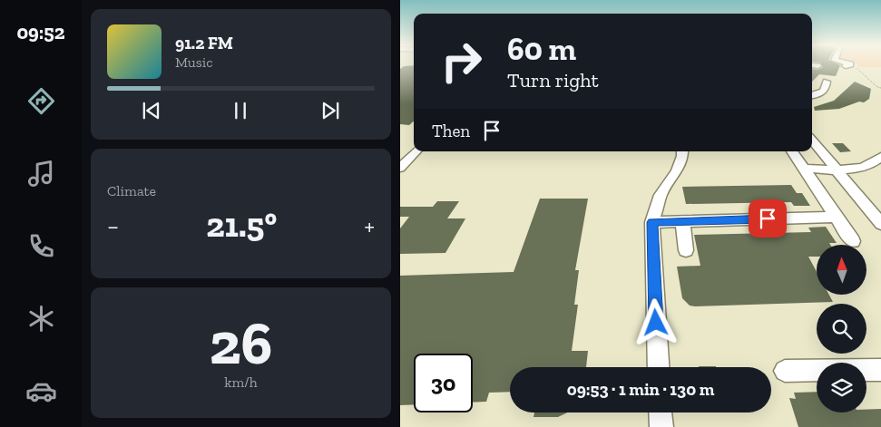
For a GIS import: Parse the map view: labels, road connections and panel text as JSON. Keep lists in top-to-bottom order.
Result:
{
  "north": "top",
  "page": {
    "tabs": "09:52",
    "turn": ["60 m", "Turn right"],
    "song": ["91.2 FM", "Music"],
    "then": "Then",
    "tile": [
      "Climate",
      ["26", "km/h"]
    ],
    "heat": ["−", "21.5°", "+"],
    "limit": "30",
    "trip": "09:53 · 1 min · 130 m"
  }
}
